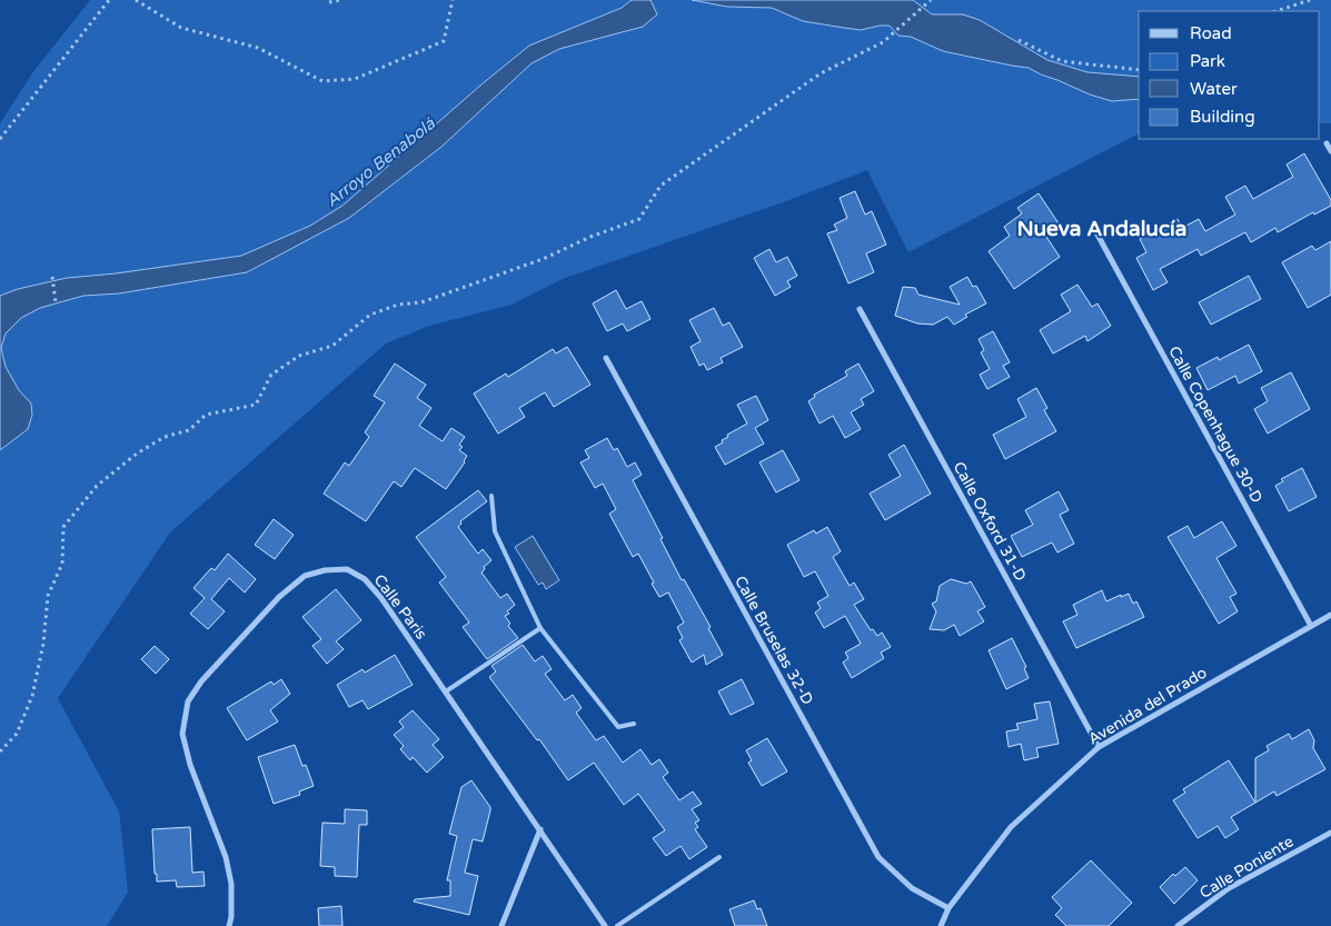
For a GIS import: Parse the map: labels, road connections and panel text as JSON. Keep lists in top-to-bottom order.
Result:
{
  "streets": {
    "street": [
      "Calle Copenhague 30-D",
      "Calle Oxford 31-D",
      "Calle Paris",
      "Calle Bruselas 32-D",
      "Avenida del Prado",
      "Calle Poniente"
    ]
  },
  "crossings": [
    ["Calle Copenhague 30-D", "Avenida del Prado"],
    ["Calle Oxford 31-D", "Avenida del Prado"],
    ["Calle Bruselas 32-D", "Avenida del Prado"]
  ],
  "districts": ["Nueva Andalucía"],
  "water": ["Arroyo Benabolá"],
  "legend": [
    "Road",
    "Park",
    "Water",
    "Building"
  ]
}
